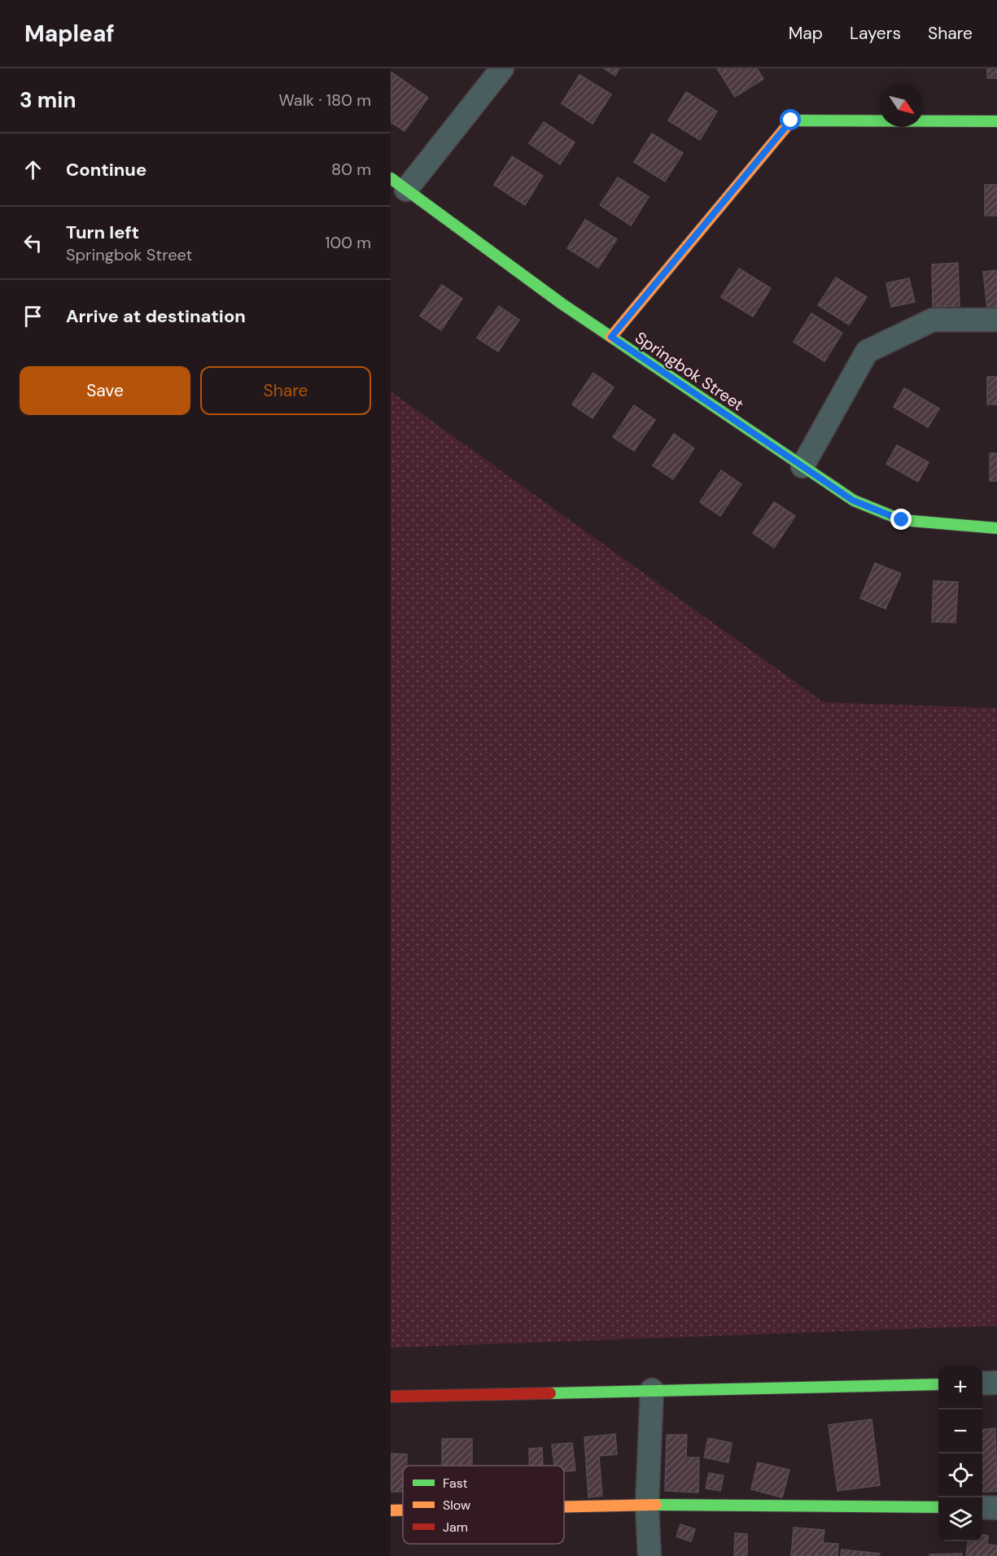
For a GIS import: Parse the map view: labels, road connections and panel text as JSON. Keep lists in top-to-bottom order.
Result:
{
  "streets": {
    "street": ["Springbok Street"]
  },
  "legend": ["Fast", "Slow", "Jam"],
  "north": "bottom right",
  "page": {
    "header": "Mapleaf",
    "nav": ["Map", "Layers", "Share"],
    "heading": ["3 min", "Walk · 180 m"],
    "list": [
      ["Continue", "80 m"],
      ["Turn left", "Springbok Street", "100 m"],
      "Arrive at destination"
    ],
    "buttons": ["Save", "Share"],
    "map_buttons": ["+", "−"]
  }
}
